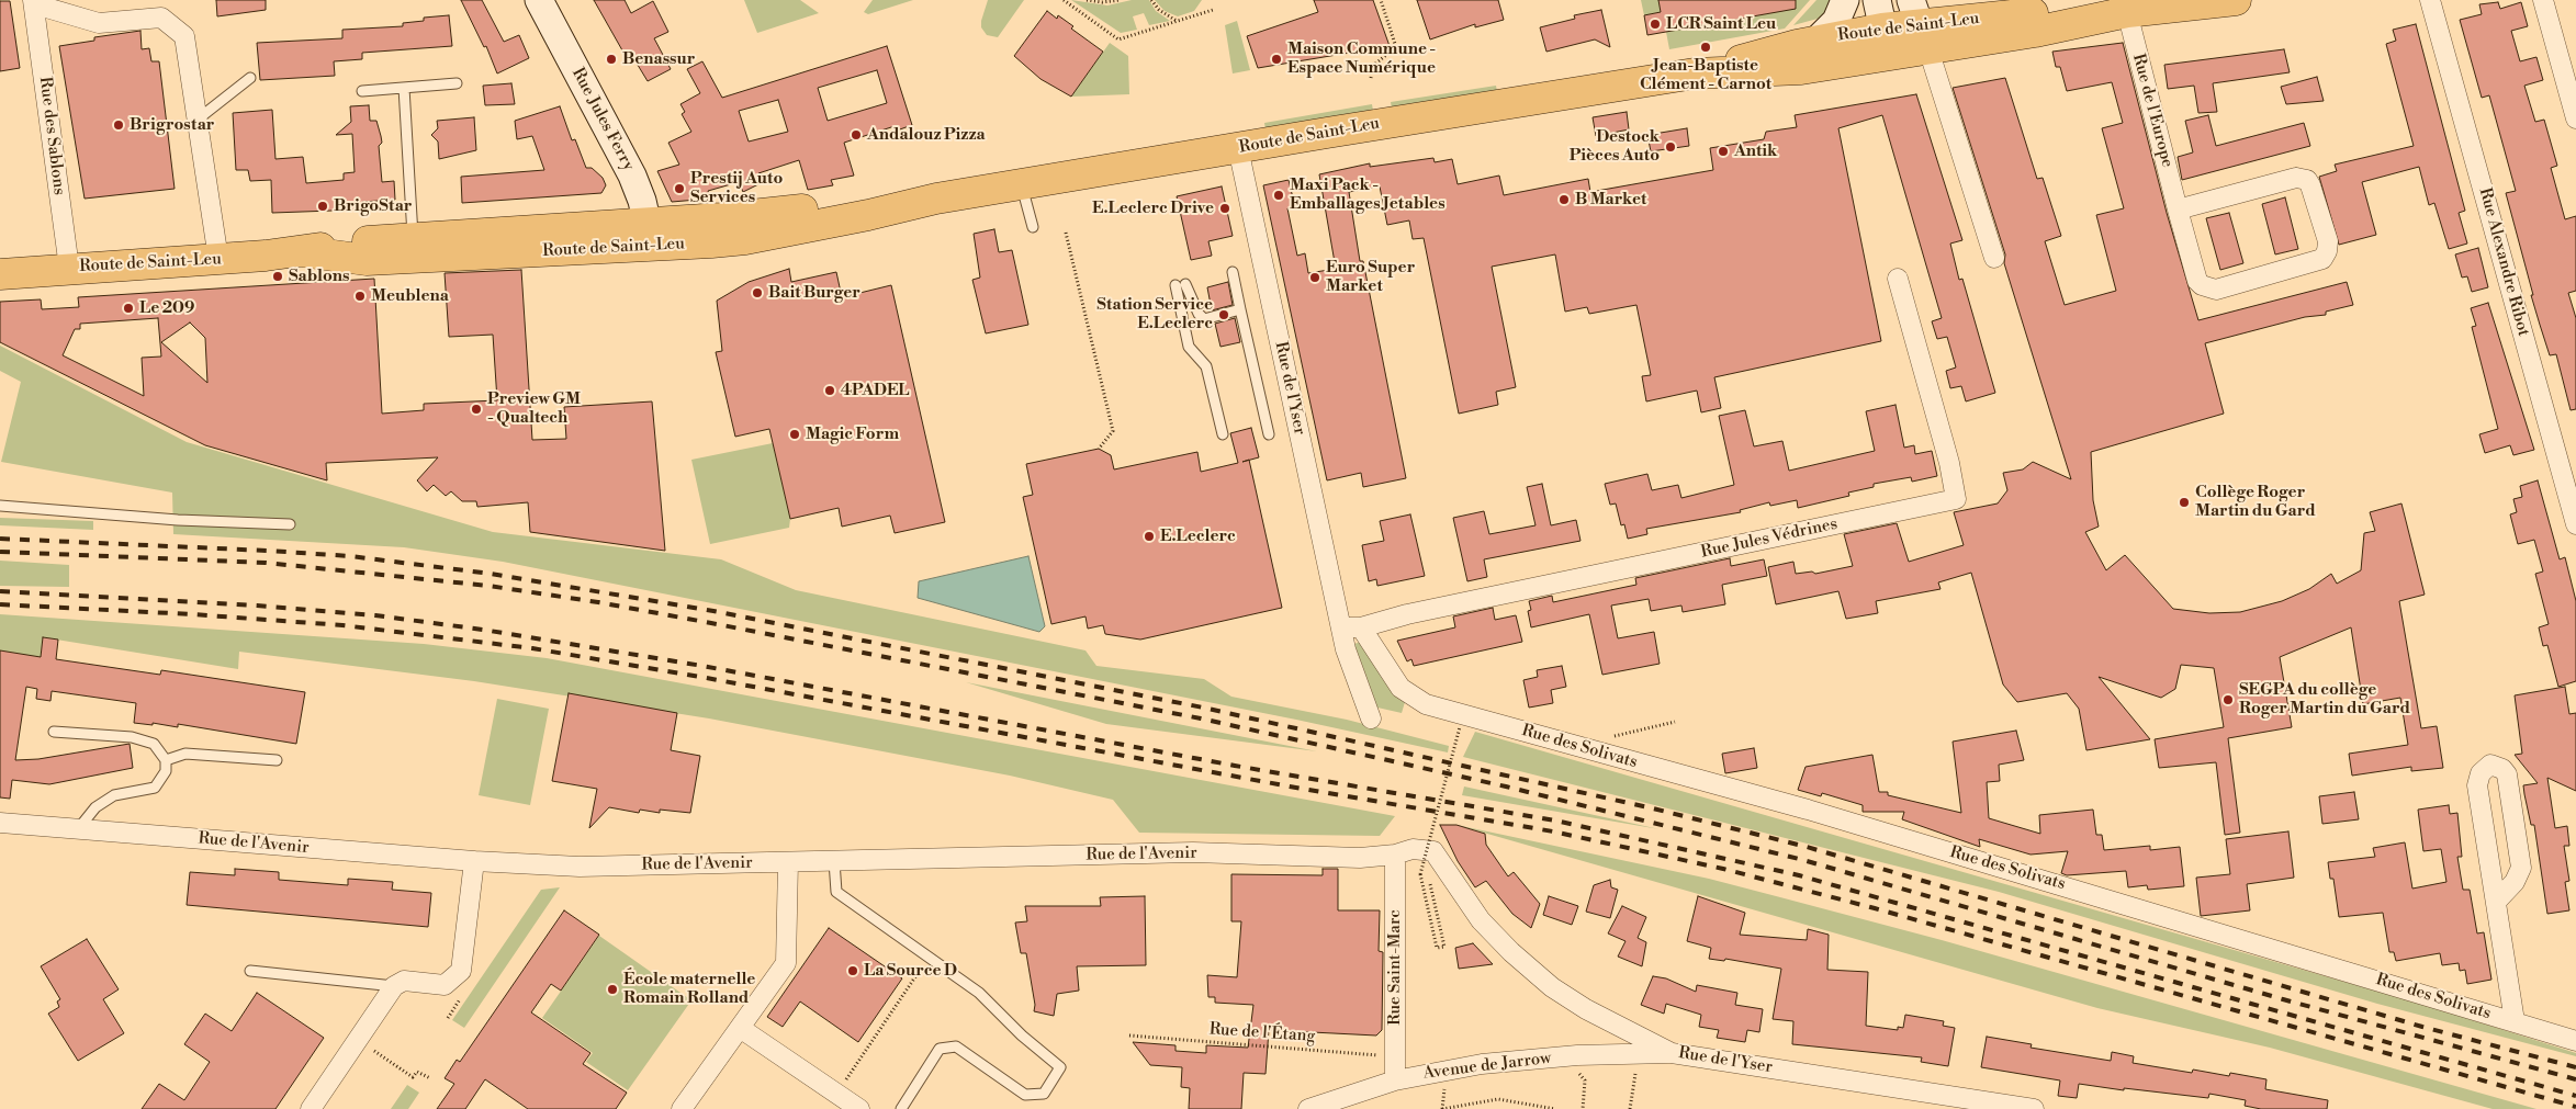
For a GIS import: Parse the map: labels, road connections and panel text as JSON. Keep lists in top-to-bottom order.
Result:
{
  "streets": {
    "main road": ["Route de Saint-Leu"],
    "street": [
      "Rue de l'Europe",
      "Rue Jules Ferry",
      "Rue des Sablons",
      "Rue Alexandre Ribot",
      "Rue de l'Yser",
      "Rue Jules Védrines",
      "Rue des Solivats",
      "Rue de l'Avenir",
      "Rue Saint-Marc",
      "Avenue de Jarrow"
    ],
    "path": ["Rue de l'Étang"]
  },
  "crossings": [
    ["Route de Saint-Leu", "Rue de l'Europe"],
    ["Route de Saint-Leu", "Rue Jules Ferry"],
    ["Route de Saint-Leu", "Rue des Sablons"],
    ["Route de Saint-Leu", "Rue de l'Yser"],
    ["Rue de l'Yser", "Rue Jules Védrines"],
    ["Rue de l'Yser", "Rue des Solivats"],
    ["Rue de l'Yser", "Rue de l'Avenir"],
    ["Rue de l'Yser", "Rue Saint-Marc"],
    ["Rue de l'Yser", "Avenue de Jarrow"],
    ["Rue de l'Avenir", "Rue Saint-Marc"],
    ["Rue Saint-Marc", "Rue de l'Étang"],
    ["Rue Saint-Marc", "Avenue de Jarrow"]
  ],
  "places": [
    "LCR Saint Leu",
    "Jean-Baptiste Clément - Carnot",
    "Benassur",
    "Maison Commune - Espace Numérique",
    "Brigrostar",
    "Andalouz Pizza",
    "Destock Pièces Auto",
    "Antik",
    "Prestij Auto Services",
    "Maxi Pack - Emballages Jetables",
    "B Market",
    "BrigoStar",
    "E.Leclerc Drive",
    "Sablons",
    "Euro Super Market",
    "Bait Burger",
    "Meublena",
    "Le 209",
    "Station Service E.Leclerc",
    "4PADEL",
    "Preview GM - Qualtech",
    "Magic Form",
    "Collège Roger Martin du Gard",
    "E.Leclerc",
    "SEGPA du collège Roger Martin du Gard",
    "La Source D",
    "École maternelle Romain Rolland"
  ]
}
